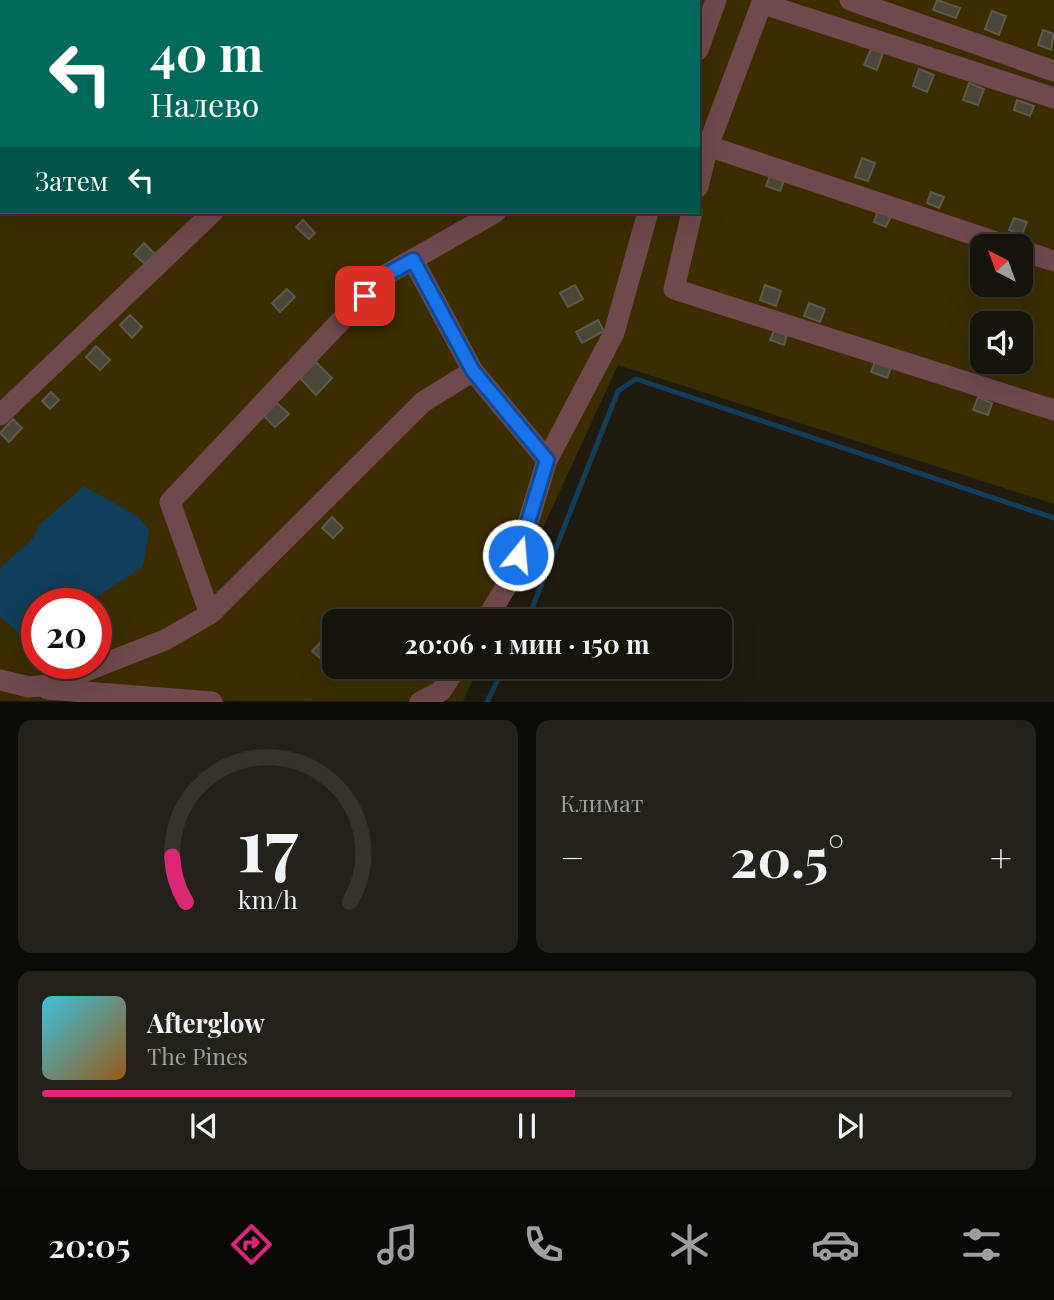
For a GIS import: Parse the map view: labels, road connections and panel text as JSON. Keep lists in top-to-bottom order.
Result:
{
  "north": "top left",
  "page": {
    "turn": ["40 m", "Налево"],
    "then": "Затем",
    "limit": "20",
    "trip": "20:06 · 1 мин · 150 m",
    "tile": "Климат",
    "heat": ["−", "20.5°", "+"],
    "song": ["Afterglow", "The Pines"],
    "tabs": "20:05",
    "gauge": ["17", "km/h"]
  }
}
